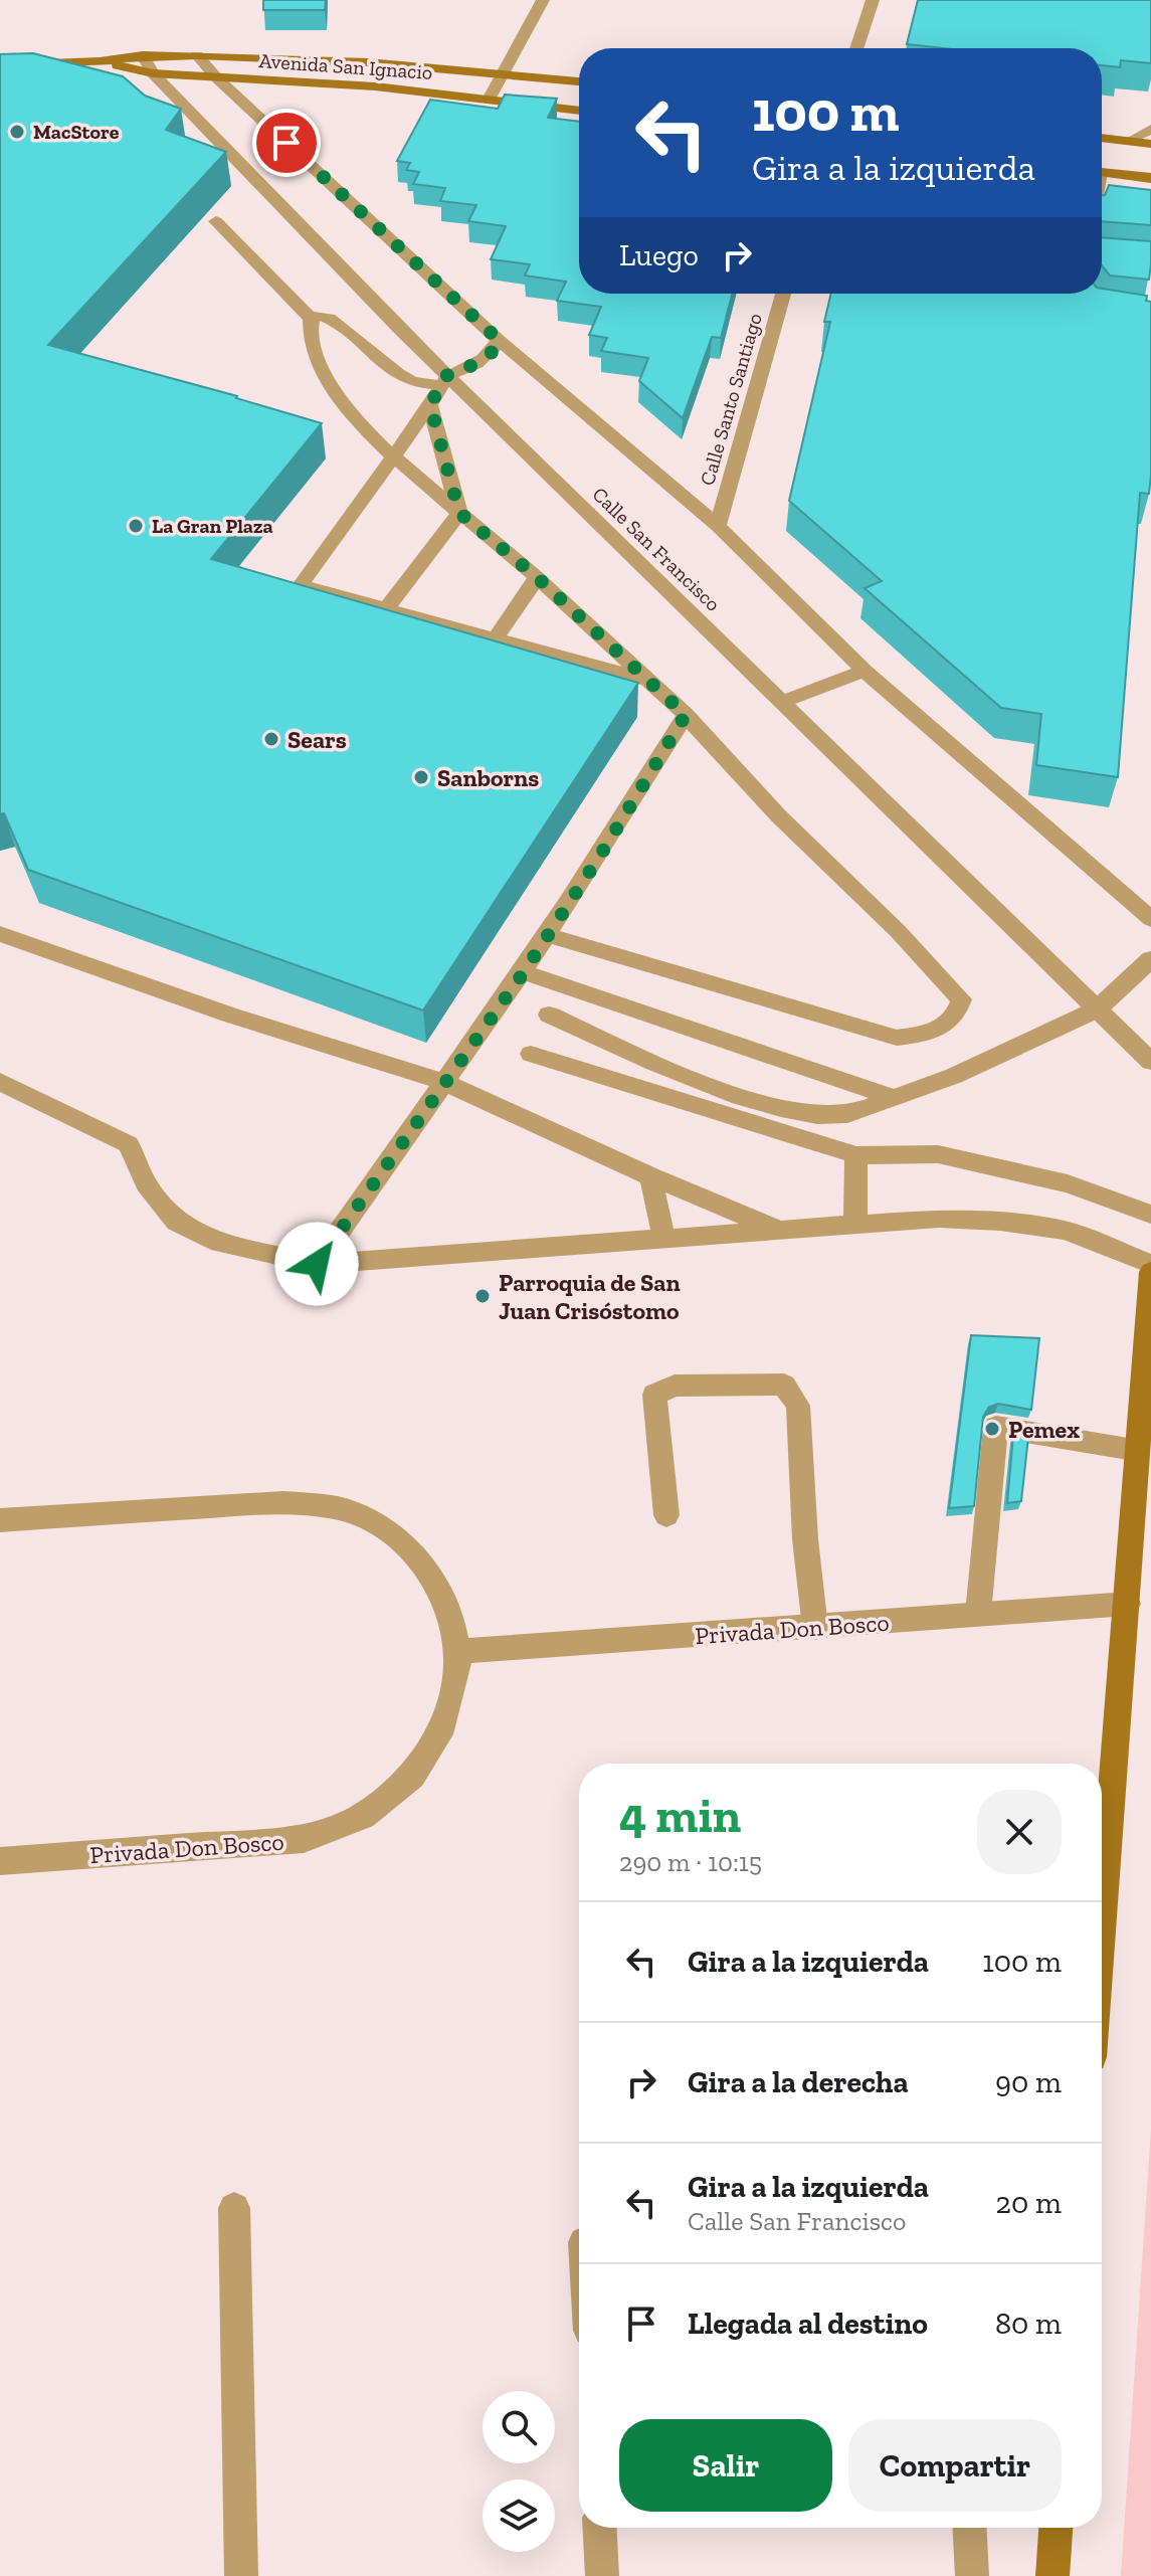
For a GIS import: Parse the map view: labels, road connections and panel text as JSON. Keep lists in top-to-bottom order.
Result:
{
  "streets": {
    "street": [
      "Avenida San Ignacio",
      "Calle Santo Santiago",
      "Calle San Francisco",
      "Privada Don Bosco"
    ]
  },
  "crossings": [
    ["Avenida San Ignacio", "Calle San Francisco"]
  ],
  "places": [
    "MacStore",
    "La Gran Plaza",
    "Sears",
    "Sanborns",
    "Parroquia de San Juan Crisóstomo",
    "Pemex"
  ],
  "page": {
    "turn": ["100 m", "Gira a la izquierda"],
    "then": "Luego",
    "heading": ["4 min", "290 m · 10:15"],
    "list": [
      {
        "name": "Gira a la izquierda",
        "value": "100 m"
      },
      {
        "name": "Gira a la derecha",
        "value": "90 m"
      },
      {
        "name": "Gira a la izquierda",
        "note": "Calle San Francisco",
        "value": "20 m"
      },
      {
        "name": "Llegada al destino",
        "value": "80 m"
      }
    ],
    "buttons": ["Salir", "Compartir"]
  }
}
